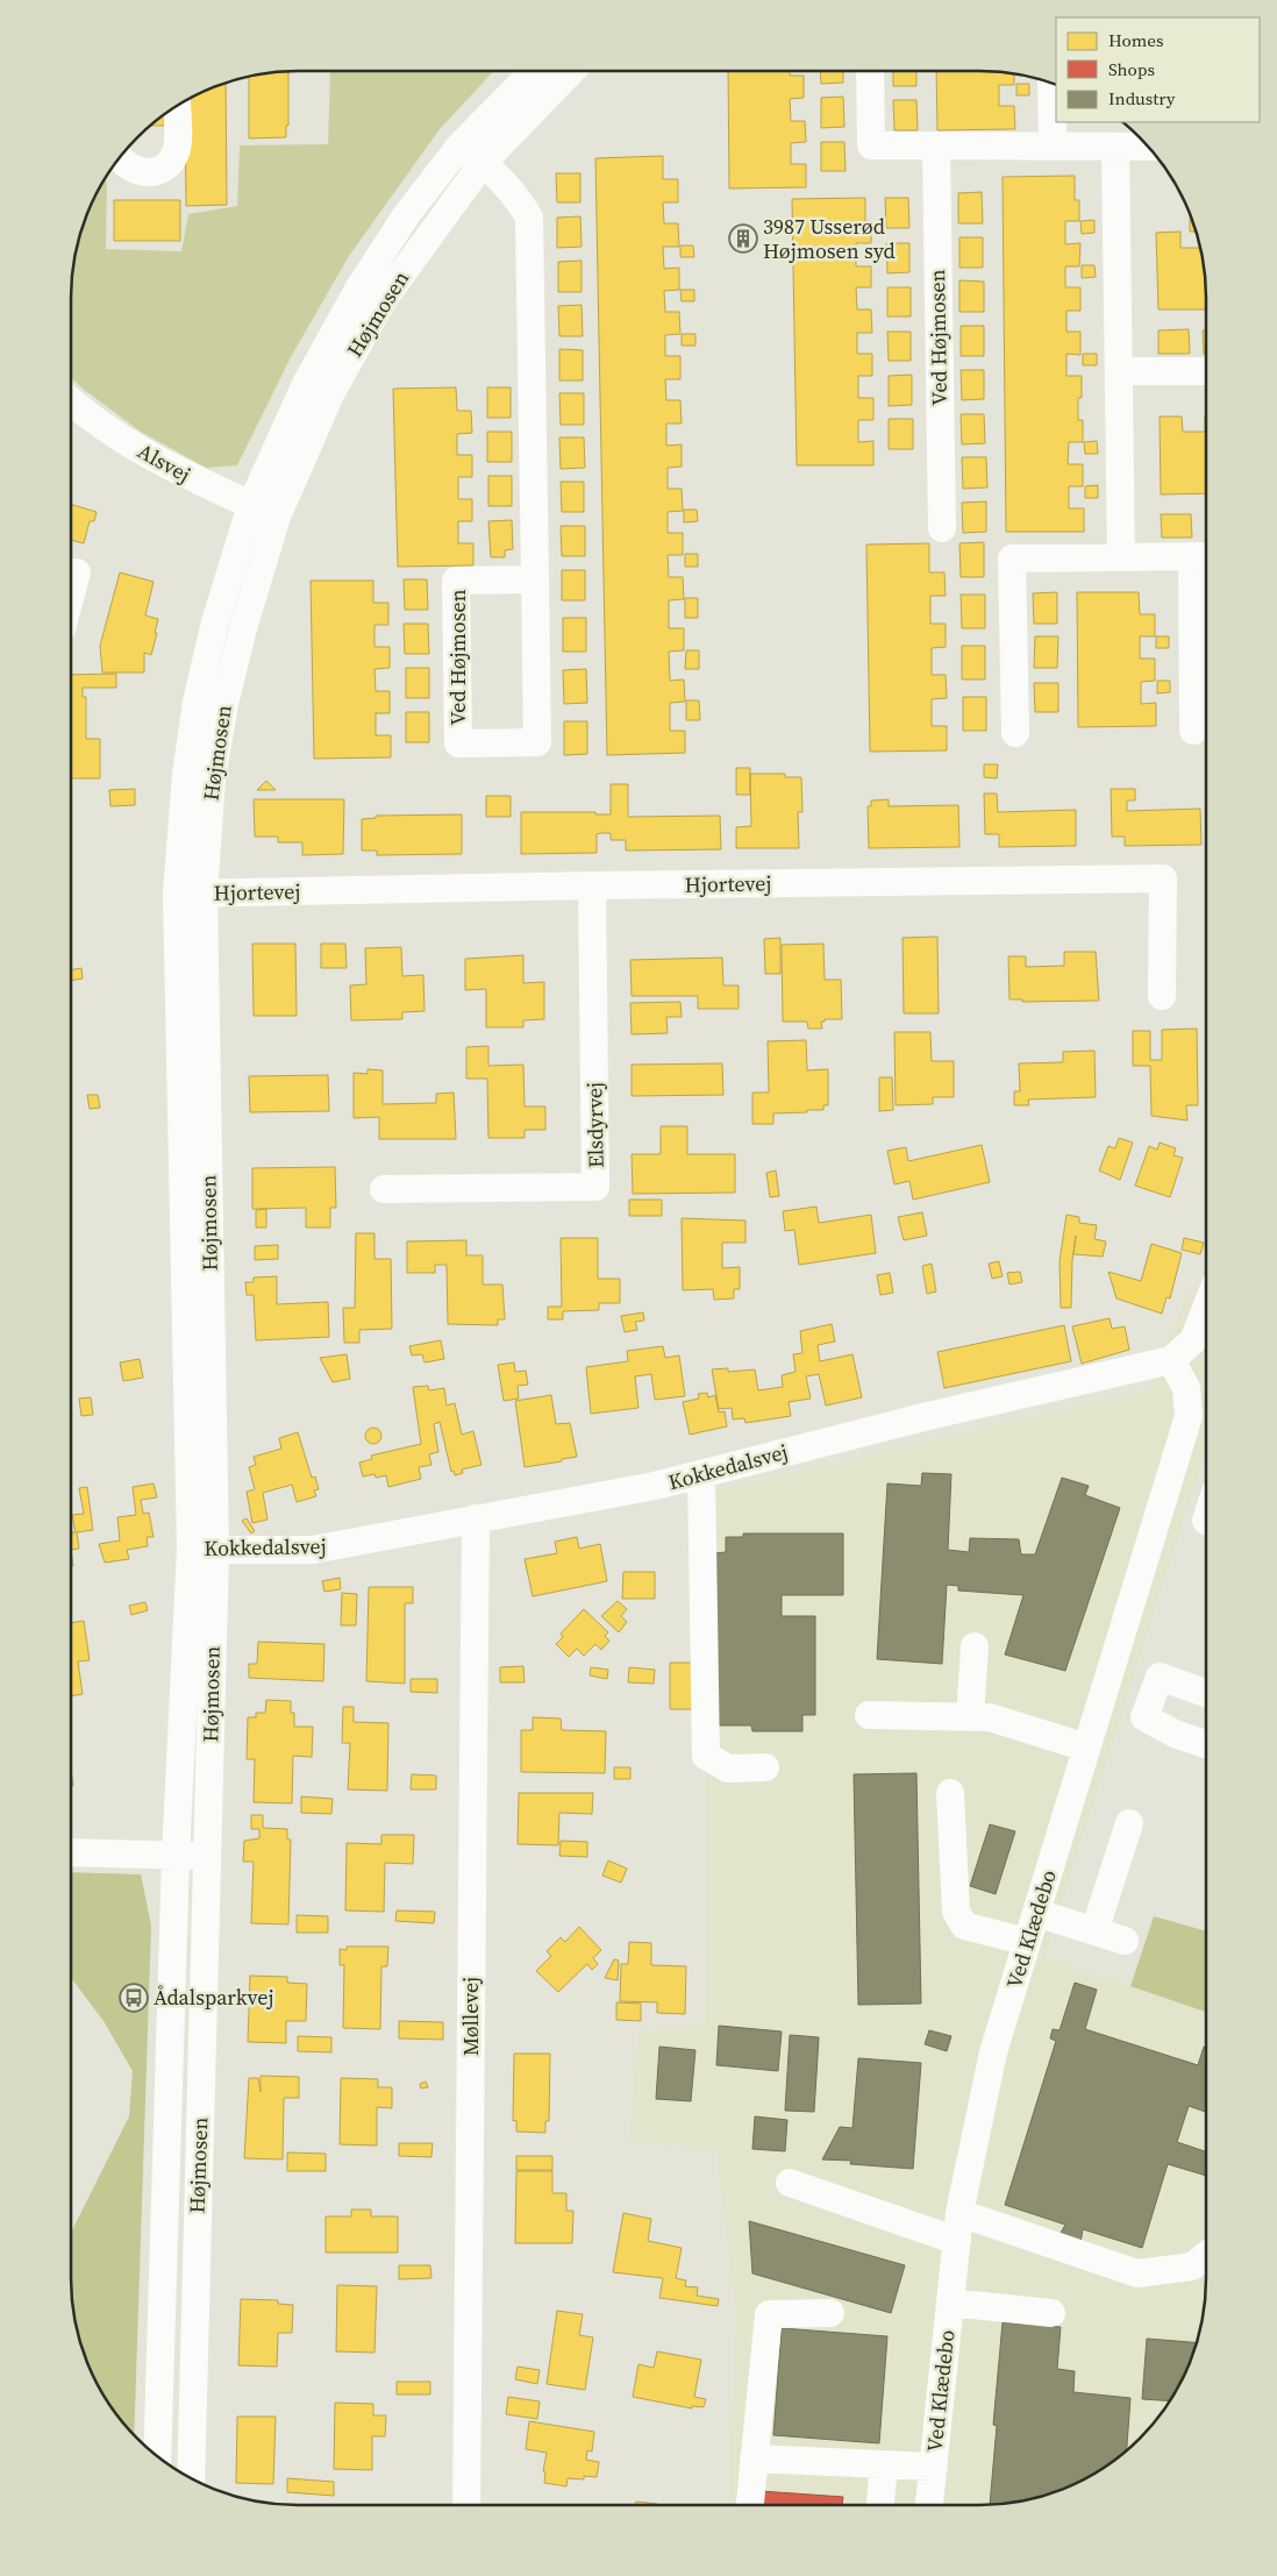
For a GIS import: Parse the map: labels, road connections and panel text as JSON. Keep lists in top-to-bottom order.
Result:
{
  "streets": {
    "street": [
      "Højmosen",
      "Ved Højmosen",
      "Alsvej",
      "Hjortevej",
      "Elsdyrvej",
      "Kokkedalsvej",
      "Ved Klædebo",
      "Møllevej"
    ]
  },
  "crossings": [
    ["Højmosen", "Ved Højmosen"],
    ["Højmosen", "Alsvej"],
    ["Højmosen", "Hjortevej"],
    ["Højmosen", "Kokkedalsvej"],
    ["Hjortevej", "Elsdyrvej"],
    ["Kokkedalsvej", "Ved Klædebo"],
    ["Kokkedalsvej", "Møllevej"]
  ],
  "places": {
    "building": ["3987 Usserød Højmosen syd"],
    "bus stop": ["Ådalsparkvej"]
  },
  "legend": ["Homes", "Shops", "Industry"]
}
